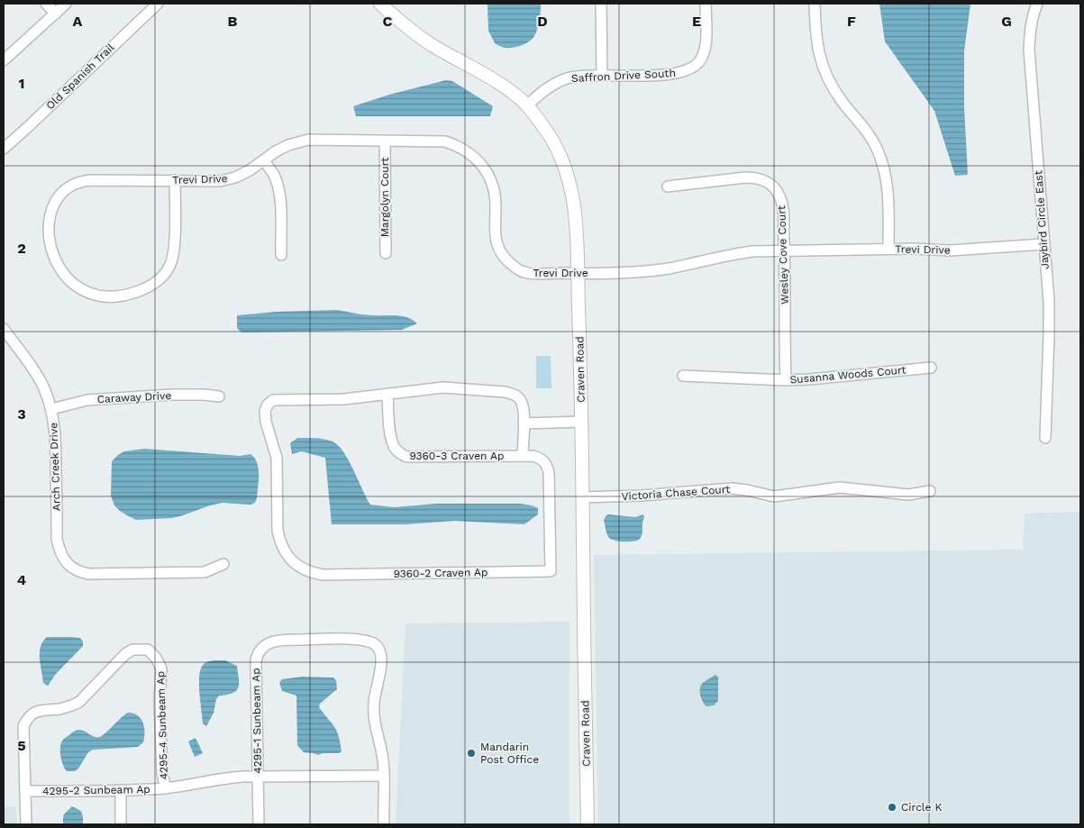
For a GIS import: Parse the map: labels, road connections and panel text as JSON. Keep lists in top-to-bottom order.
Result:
{
  "streets": {
    "street": [
      "Saffron Drive South",
      "Old Spanish Trail",
      "Trevi Drive",
      "Margolyn Court",
      "Jaybird Circle East",
      "Wesley Cove Court",
      "Craven Road",
      "Susanna Woods Court",
      "Caraway Drive",
      "9360-3 Craven Ap",
      "Arch Creek Drive",
      "Victoria Chase Court",
      "9360-2 Craven Ap",
      "4295-1 Sunbeam Ap",
      "4295-4 Sunbeam Ap",
      "4295-2 Sunbeam Ap"
    ]
  },
  "crossings": [
    ["Saffron Drive South", "Craven Road"],
    ["Trevi Drive", "Margolyn Court"],
    ["Trevi Drive", "Jaybird Circle East"],
    ["Trevi Drive", "Wesley Cove Court"],
    ["Trevi Drive", "Craven Road"],
    ["Wesley Cove Court", "Susanna Woods Court"],
    ["Craven Road", "Victoria Chase Court"],
    ["Caraway Drive", "Arch Creek Drive"],
    ["9360-3 Craven Ap", "9360-2 Craven Ap"],
    ["4295-1 Sunbeam Ap", "4295-2 Sunbeam Ap"],
    ["4295-4 Sunbeam Ap", "4295-2 Sunbeam Ap"]
  ],
  "places": ["Mandarin Post Office", "Circle K"],
  "grid": {
    "columns": [
      "A",
      "B",
      "C",
      "D",
      "E",
      "F",
      "G"
    ],
    "rows": [
      "1",
      "2",
      "3",
      "4",
      "5"
    ]
  }
}
